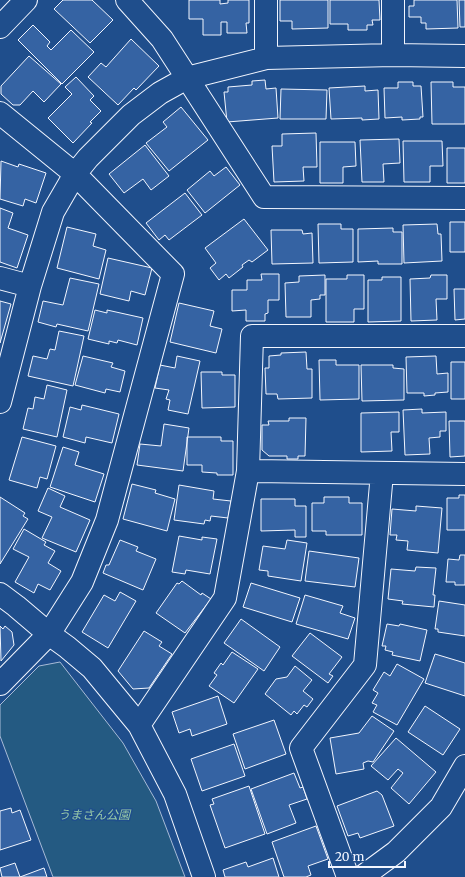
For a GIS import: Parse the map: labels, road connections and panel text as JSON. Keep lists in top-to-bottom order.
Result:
{
  "parks": ["うまさん公園"],
  "scale_bar": "20 m"
}
